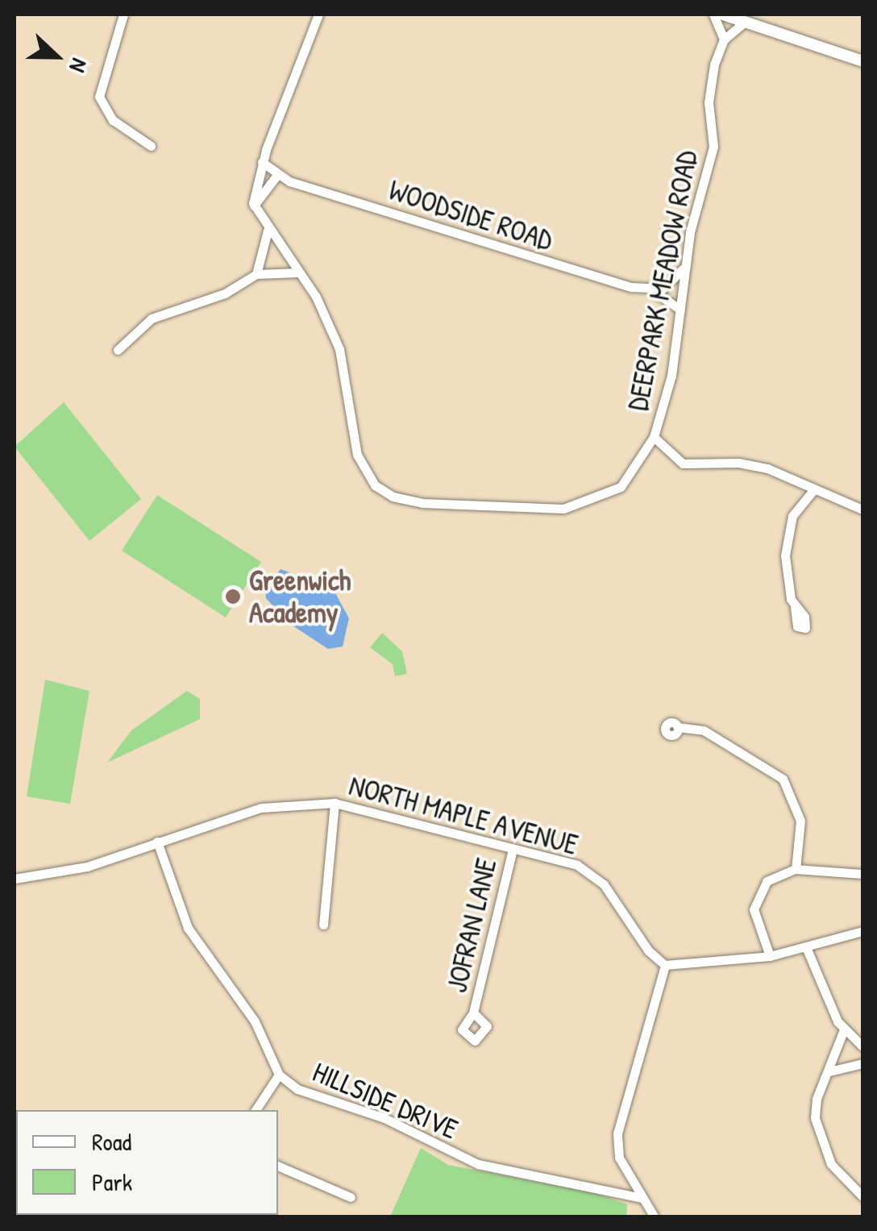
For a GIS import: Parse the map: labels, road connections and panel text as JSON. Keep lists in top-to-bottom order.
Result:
{
  "streets": {
    "street": [
      "WOODSIDE ROAD",
      "DEERPARK MEADOW ROAD",
      "NORTH MAPLE AVENUE",
      "JOFRAN LANE",
      "HILLSIDE DRIVE"
    ]
  },
  "crossings": [
    ["WOODSIDE ROAD", "DEERPARK MEADOW ROAD"],
    ["NORTH MAPLE AVENUE", "JOFRAN LANE"],
    ["NORTH MAPLE AVENUE", "HILLSIDE DRIVE"]
  ],
  "places": ["Greenwich Academy"],
  "legend": ["Road", "Park"],
  "north": "right"
}
